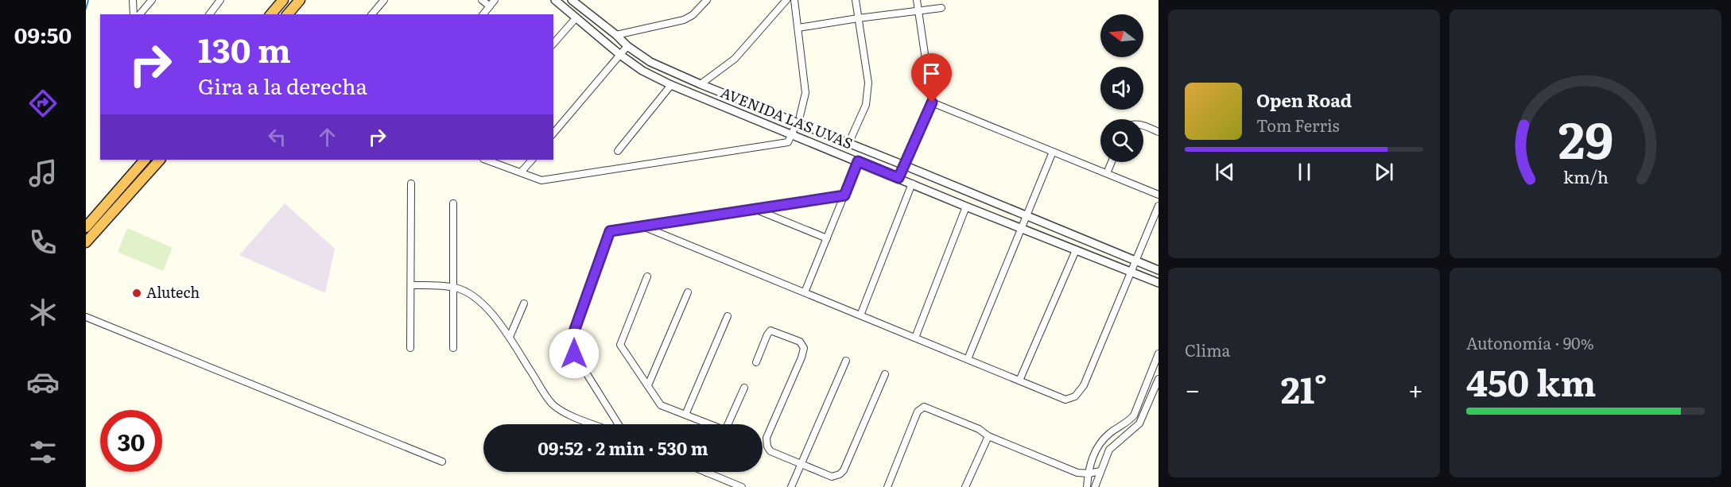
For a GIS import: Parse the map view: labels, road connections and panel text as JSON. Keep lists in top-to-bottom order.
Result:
{
  "streets": {
    "street": ["AVENIDA LAS UVAS"]
  },
  "places": ["Alutech"],
  "north": "left",
  "page": {
    "tabs": "09:50",
    "turn": ["130 m", "Gira a la derecha"],
    "song": ["Open Road", "Tom Ferris"],
    "tile": [
      "Clima",
      ["Autonomía · 90%", "450 km"]
    ],
    "heat": ["−", "21°", "+"],
    "limit": "30",
    "trip": "09:52 · 2 min · 530 m",
    "gauge": ["29", "km/h"]
  }
}
